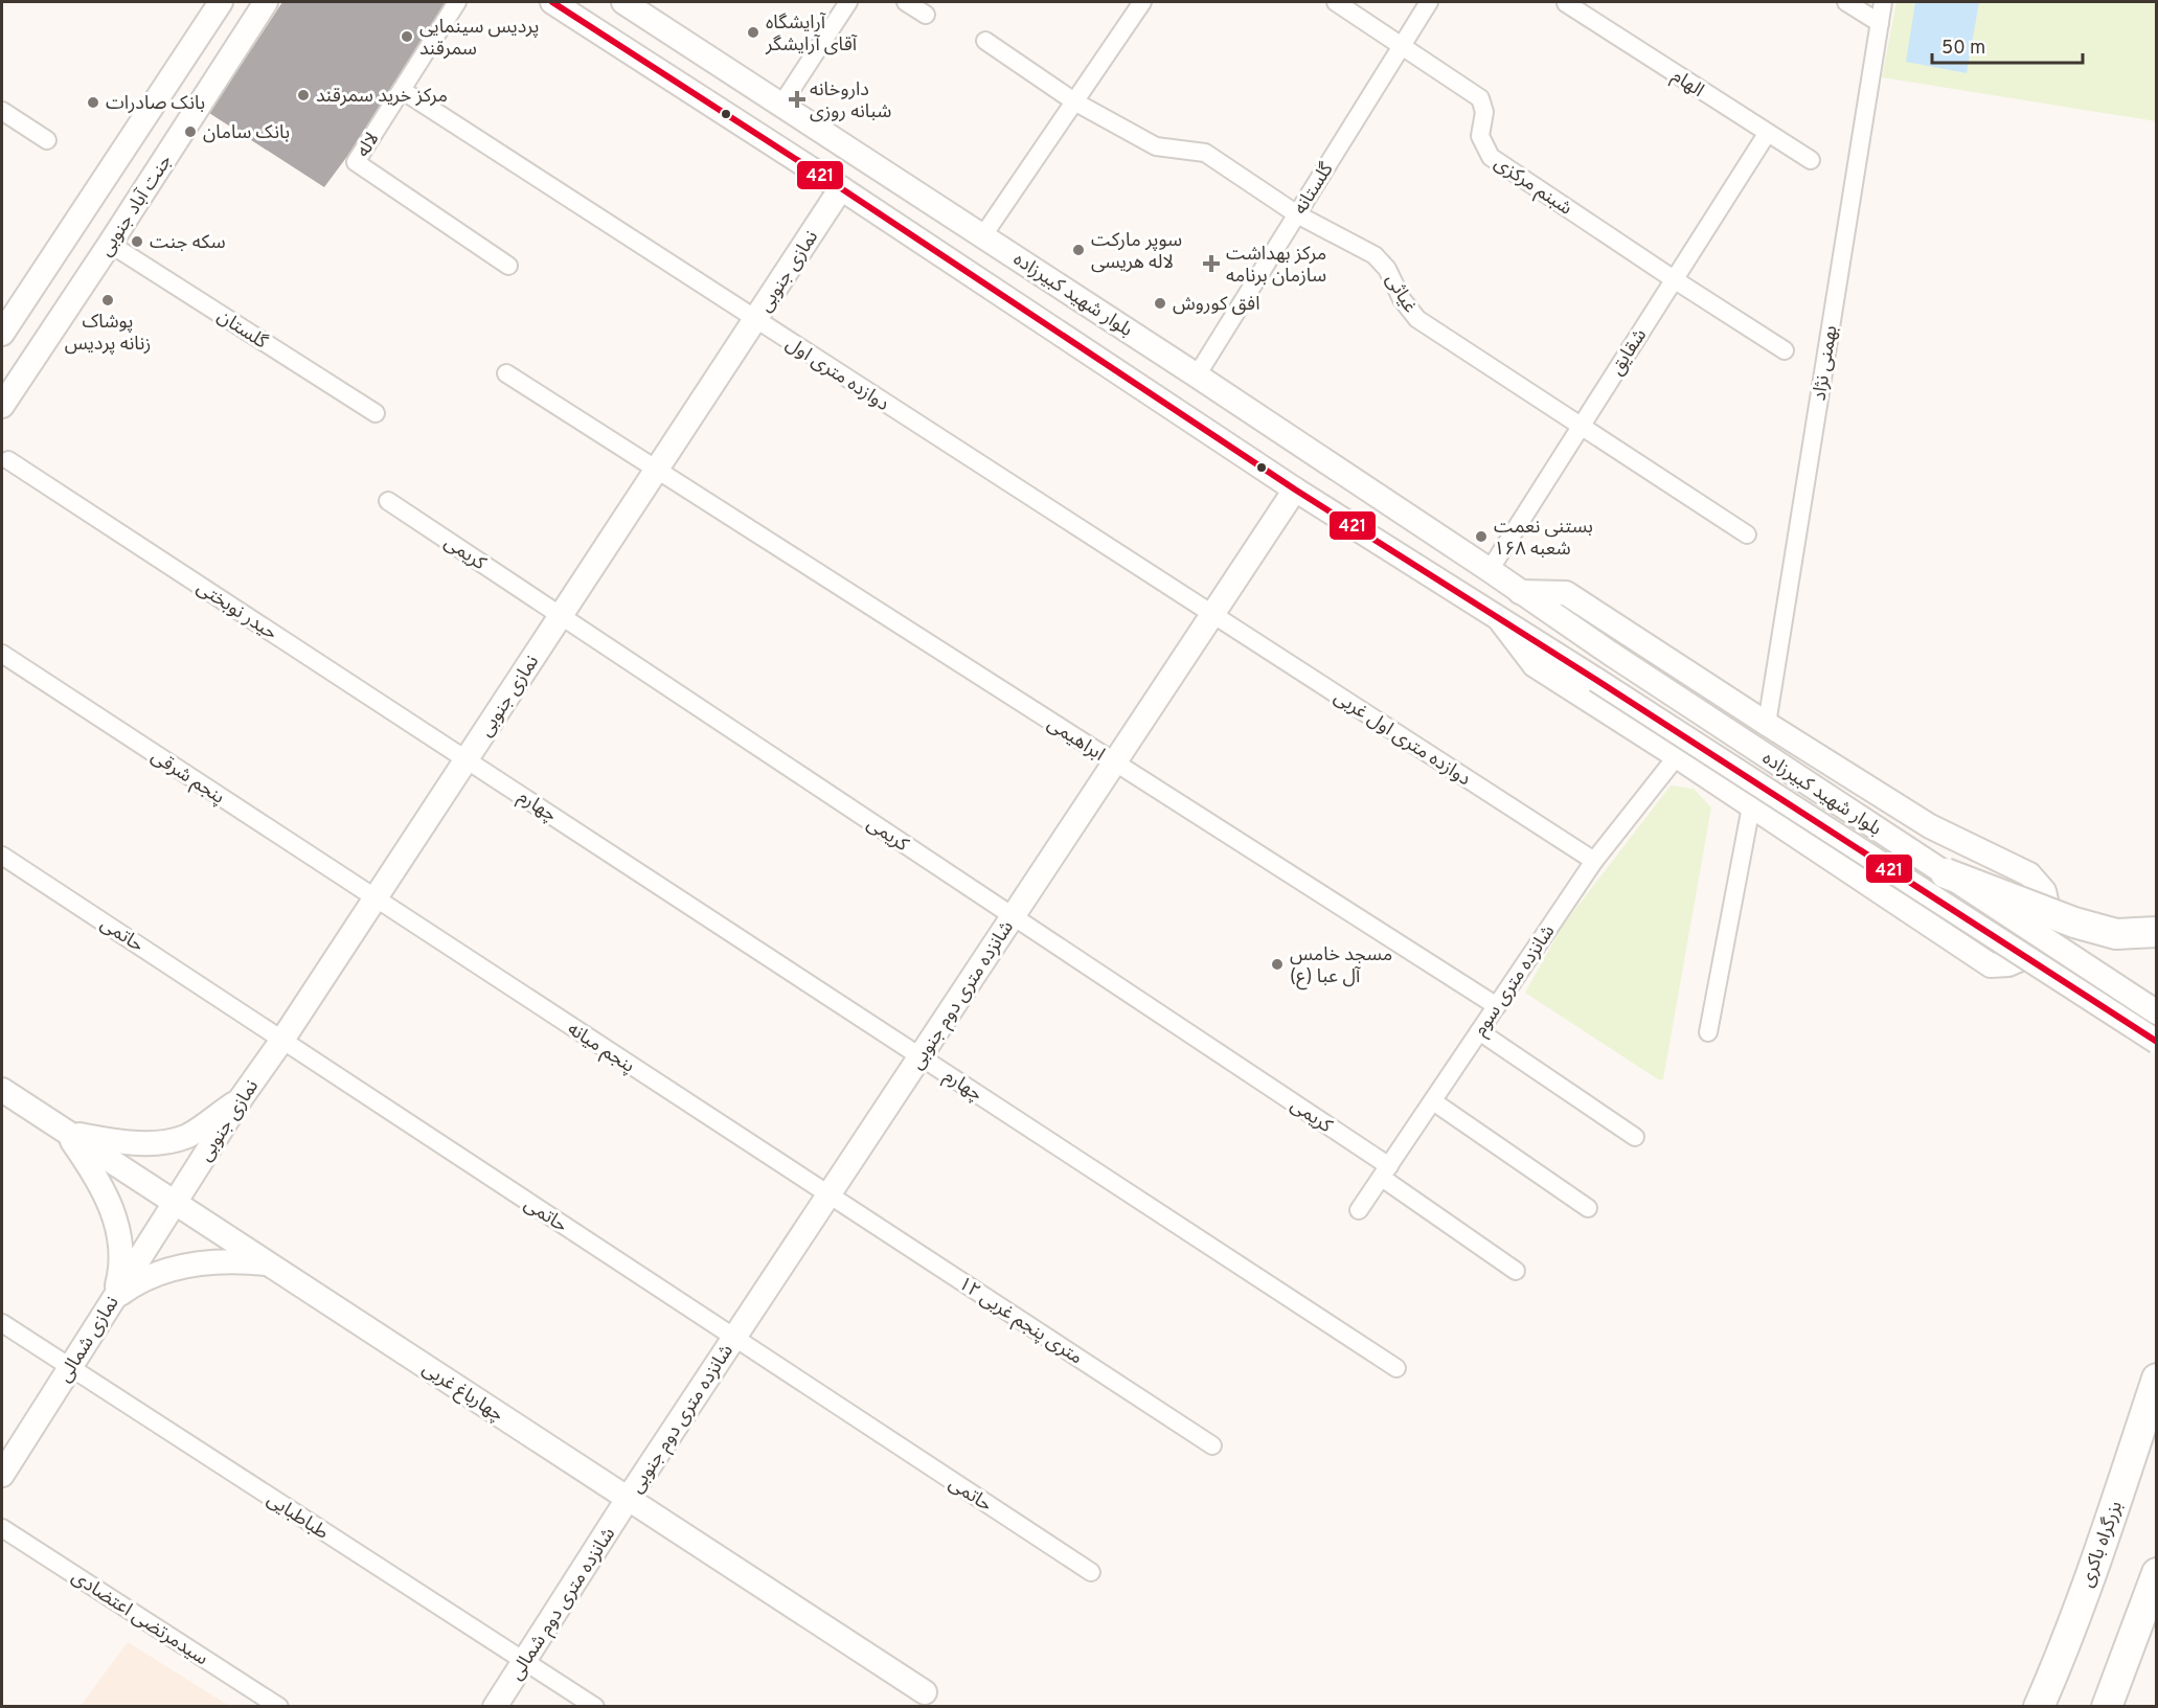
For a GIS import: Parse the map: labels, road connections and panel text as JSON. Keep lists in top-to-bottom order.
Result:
{
  "streets": {
    "highway": ["بزرگراه باکری"],
    "main road": [
      "جنت آباد جنوبی",
      "نمازی جنوبی",
      "بلوار شهید کبیرزاده",
      "شانزده متری دوم جنوبی",
      "نمازی شمالی",
      "چهارباغ غربی",
      "شانزده متری دوم شمالی"
    ],
    "street": [
      "الهام",
      "لاله",
      "شبنم مرکزی",
      "گلستانه",
      "غیاثی",
      "گلستان",
      "شقایق",
      "بهمنی نژاد",
      "دوازده متری اول",
      "کریمی",
      "حیدر نوبختی",
      "دوازده متری اول غربی",
      "ابراهیمی",
      "پنجم شرقی",
      "چهارم",
      "حاتمی",
      "شانزده متری سوم",
      "پنجم میانه",
      "۱۲ متری پنجم غربی",
      "طباطبایی",
      "سیدمرتضی اعتضادی"
    ]
  },
  "crossings": [
    ["الهام", "شقایق"],
    ["لاله", "دوازده متری اول"],
    ["شبنم مرکزی", "گلستانه"],
    ["شبنم مرکزی", "شقایق"],
    ["گلستانه", "غیاثی"],
    ["گلستانه", "بلوار شهید کبیرزاده"],
    ["جنت آباد جنوبی", "گلستان"],
    ["نمازی جنوبی", "بلوار شهید کبیرزاده"],
    ["نمازی جنوبی", "دوازده متری اول"],
    ["نمازی جنوبی", "کریمی"],
    ["نمازی جنوبی", "حیدر نوبختی"],
    ["نمازی جنوبی", "ابراهیمی"],
    ["نمازی جنوبی", "پنجم شرقی"],
    ["نمازی جنوبی", "چهارم"],
    ["نمازی جنوبی", "حاتمی"],
    ["نمازی جنوبی", "پنجم میانه"],
    ["نمازی جنوبی", "نمازی شمالی"],
    ["نمازی جنوبی", "چهارباغ غربی"],
    ["غیاثی", "شقایق"],
    ["بلوار شهید کبیرزاده", "شقایق"],
    ["بلوار شهید کبیرزاده", "بهمنی نژاد"],
    ["بلوار شهید کبیرزاده", "شانزده متری سوم"],
    ["بلوار شهید کبیرزاده", "شانزده متری دوم جنوبی"],
    ["دوازده متری اول", "دوازده متری اول غربی"],
    ["دوازده متری اول", "شانزده متری دوم جنوبی"],
    ["کریمی", "شانزده متری سوم"],
    ["کریمی", "شانزده متری دوم جنوبی"],
    ["حیدر نوبختی", "چهارم"],
    ["دوازده متری اول غربی", "شانزده متری سوم"],
    ["دوازده متری اول غربی", "شانزده متری دوم جنوبی"],
    ["ابراهیمی", "شانزده متری سوم"],
    ["ابراهیمی", "شانزده متری دوم جنوبی"],
    ["پنجم شرقی", "پنجم میانه"],
    ["چهارم", "شانزده متری دوم جنوبی"],
    ["حاتمی", "شانزده متری دوم جنوبی"],
    ["شانزده متری دوم جنوبی", "پنجم میانه"],
    ["شانزده متری دوم جنوبی", "۱۲ متری پنجم غربی"],
    ["شانزده متری دوم جنوبی", "چهارباغ غربی"],
    ["شانزده متری دوم جنوبی", "شانزده متری دوم شمالی"],
    ["پنجم میانه", "۱۲ متری پنجم غربی"],
    ["نمازی شمالی", "چهارباغ غربی"],
    ["نمازی شمالی", "طباطبایی"],
    ["چهارباغ غربی", "شانزده متری دوم شمالی"],
    ["طباطبایی", "شانزده متری دوم شمالی"]
  ],
  "places": {
    "other": [
      "آرایشگاه آقای آرایشگر",
      "پردیس سینمایی سمرقند",
      "مرکز خرید سمرقند",
      "بانک صادرات",
      "بانک سامان",
      "سکه جنت",
      "سوپر مارکت لاله هریسی",
      "پوشاک زنانه پردیس",
      "افق کوروش",
      "بستنی نعمت شعبه ۱۶۸",
      "مسجد خامس آل عبا (ع)"
    ],
    "health": ["داروخانه شبانه روزی", "مرکز بهداشت سازمان برنامه"]
  },
  "lines": ["transit line 421"],
  "scale_bar": "50 m"
}
